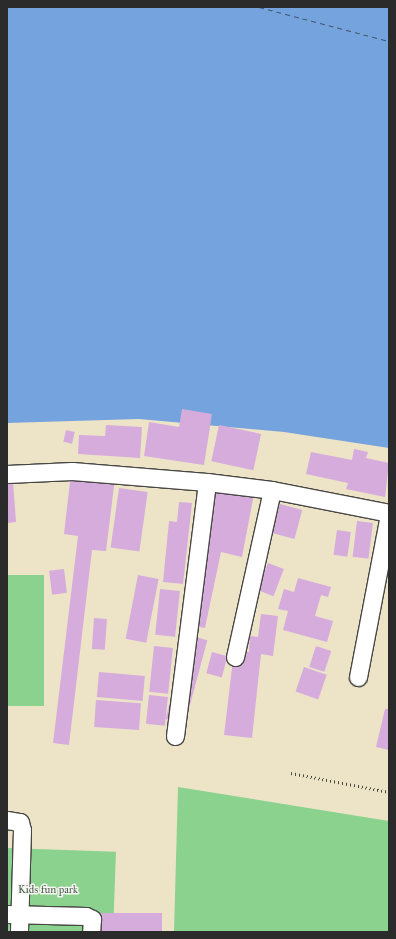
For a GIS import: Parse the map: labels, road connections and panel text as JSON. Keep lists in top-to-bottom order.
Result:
{
  "parks": ["Kids fun park"]
}
